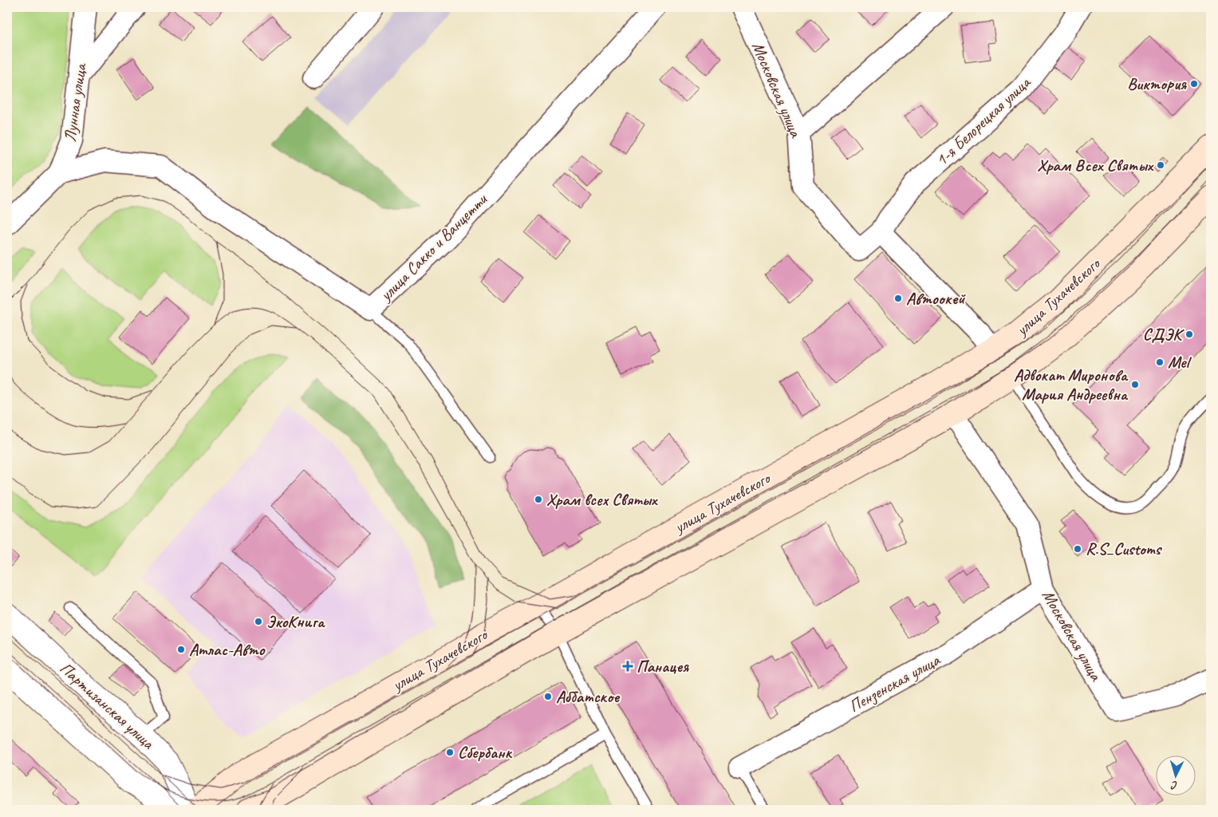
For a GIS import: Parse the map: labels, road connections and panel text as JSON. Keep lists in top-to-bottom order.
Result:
{
  "streets": {
    "main road": ["улица Тухачевского"],
    "street": [
      "Московская улица",
      "Лунная улица",
      "1-я Белорецкая улица",
      "улица Сакко и Ванцетти",
      "Пензенская улица",
      "Партизанская улица"
    ]
  },
  "crossings": [
    ["Московская улица", "1-я Белорецкая улица"],
    ["Московская улица", "улица Тухачевского"],
    ["Московская улица", "Пензенская улица"],
    ["Лунная улица", "улица Сакко и Ванцетти"]
  ],
  "places": {
    "other": [
      "Виктория",
      "Храм Всех Святых",
      "Автоокей",
      "СДЭК",
      "Mel",
      "Адвокат Миронова Мария Андреевна",
      "Храм всех Святых",
      "R.S_Customs",
      "ЭкоКнига",
      "Атлас-Авто",
      "Аббатское",
      "Сбербанк"
    ],
    "health": ["Панацея"]
  },
  "north": "bottom"
}
